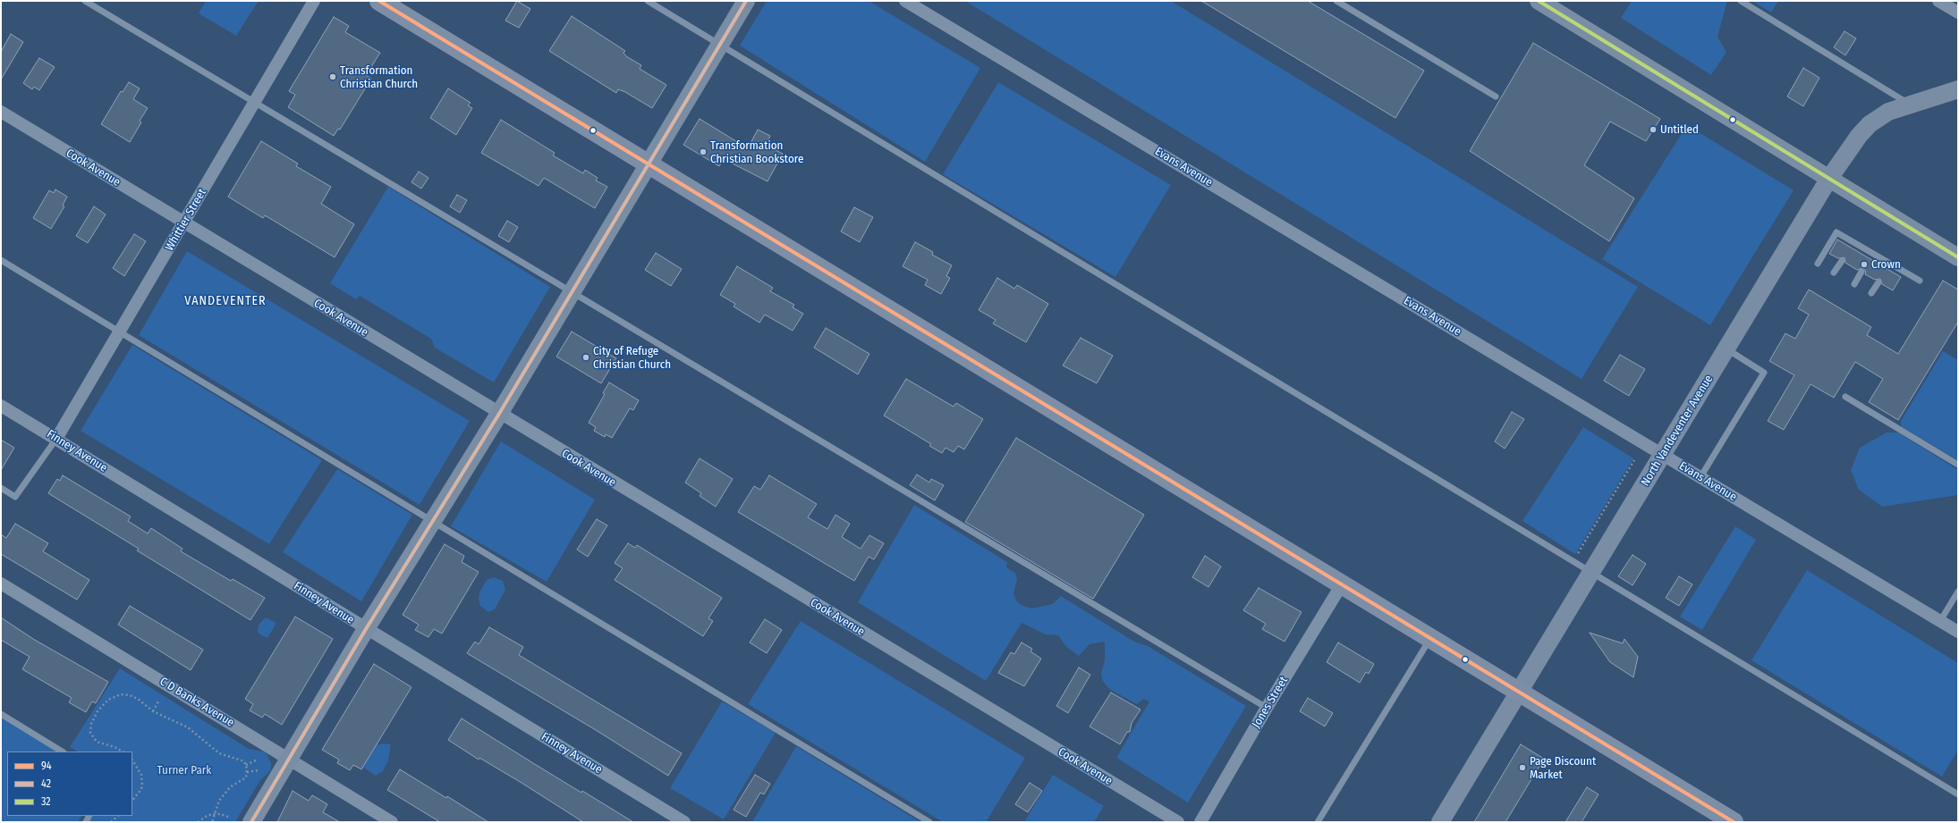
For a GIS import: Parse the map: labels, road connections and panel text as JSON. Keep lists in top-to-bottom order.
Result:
{
  "streets": {
    "main road": ["North Vandeventer Avenue"],
    "street": [
      "Evans Avenue",
      "Cook Avenue",
      "Whittier Street",
      "Finney Avenue",
      "C D Banks Avenue",
      "Jones Street"
    ]
  },
  "crossings": [
    ["Evans Avenue", "North Vandeventer Avenue"],
    ["Cook Avenue", "Whittier Street"],
    ["Whittier Street", "Finney Avenue"]
  ],
  "districts": ["VANDEVENTER"],
  "parks": ["Turner Park"],
  "places": [
    "Transformation Christian Church",
    "Untitled",
    "Transformation Christian Bookstore",
    "Crown",
    "City of Refuge Christian Church",
    "Page Discount Market"
  ],
  "lines": ["transit line 94", "transit line 42", "transit line 32"],
  "legend": ["94", "42", "32"]
}
